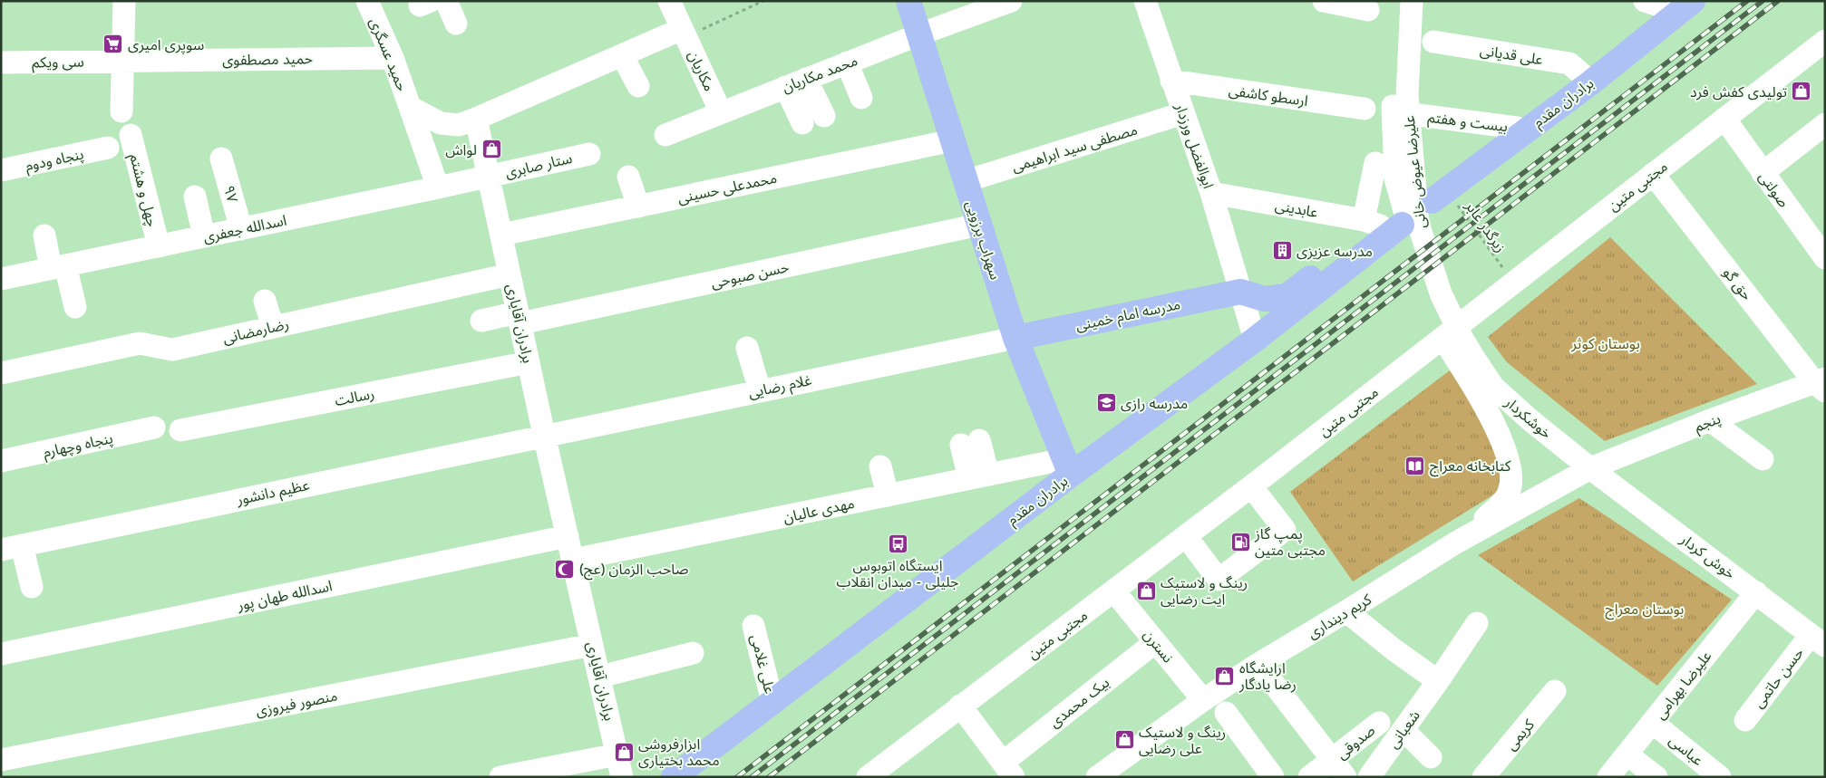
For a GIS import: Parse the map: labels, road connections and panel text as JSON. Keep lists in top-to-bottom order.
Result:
{
  "streets": {
    "main road": ["برادران مقدم", "سهراب برزویی", "مدرسه امام خمینی"],
    "street": [
      "حمید عسگری",
      "علی قدیانی",
      "حمید مصطفوی",
      "سی ویکم",
      "مکاریان",
      "محمد مکاریان",
      "ارسطو کاشفی",
      "بیست و هفتم",
      "ابوالفضل ورزدار",
      "مصطفی سید ابراهیمی",
      "پنجاه ودوم",
      "ستار صابری",
      "علیرضا عیوض خانی",
      "مجتبی متین",
      "محمدعلی حسینی",
      "صولتی",
      "چهل و هشتم",
      "۹۷",
      "عابدینی",
      "اسدالله جعفری",
      "حسن صبوحی",
      "حق گو",
      "برادران آقایاری",
      "رضارمضانی",
      "غلام رضایی",
      "رسالت",
      "خوشکردار",
      "پنجم",
      "پنجاه وچهارم",
      "عظیم دانشور",
      "مهدی عالیان",
      "خوش کردار",
      "اسدالله طهان پور",
      "کریم دینداری",
      "نسترن",
      "علی غلامی",
      "حسن حاتمی",
      "علیرضا بهرامی",
      "بیک محمدی",
      "منصور فیروزی",
      "شعبانی",
      "کریمی",
      "صدوقی",
      "عباسی"
    ],
    "path": ["زیرگدر عابر"]
  },
  "crossings": [
    ["حمید عسگری", "حمید مصطفوی"],
    ["حمید عسگری", "اسدالله جعفری"],
    ["حمید عسگری", "برادران آقایاری"],
    ["علی قدیانی", "برادران مقدم"],
    ["حمید مصطفوی", "سی ویکم"],
    ["مکاریان", "محمد مکاریان"],
    ["محمد مکاریان", "سهراب برزویی"],
    ["ارسطو کاشفی", "ابوالفضل ورزدار"],
    ["برادران مقدم", "بیست و هفتم"],
    ["برادران مقدم", "ابوالفضل ورزدار"],
    ["برادران مقدم", "عابدینی"],
    ["برادران مقدم", "زیرگدر عابر"],
    ["برادران مقدم", "سهراب برزویی"],
    ["برادران مقدم", "مهدی عالیان"],
    ["برادران مقدم", "علی غلامی"],
    ["ابوالفضل ورزدار", "مصطفی سید ابراهیمی"],
    ["ابوالفضل ورزدار", "عابدینی"],
    ["ابوالفضل ورزدار", "مدرسه امام خمینی"],
    ["مصطفی سید ابراهیمی", "سهراب برزویی"],
    ["ستار صابری", "اسدالله جعفری"],
    ["ستار صابری", "برادران آقایاری"],
    ["علیرضا عیوض خانی", "خوشکردار"],
    ["مجتبی متین", "صولتی"],
    ["مجتبی متین", "زیرگدر عابر"],
    ["مجتبی متین", "حق گو"],
    ["مجتبی متین", "نسترن"],
    ["محمدعلی حسینی", "سهراب برزویی"],
    ["محمدعلی حسینی", "برادران آقایاری"],
    ["چهل و هشتم", "اسدالله جعفری"],
    ["۹۷", "اسدالله جعفری"],
    ["اسدالله جعفری", "برادران آقایاری"],
    ["سهراب برزویی", "حسن صبوحی"],
    ["سهراب برزویی", "مدرسه امام خمینی"],
    ["سهراب برزویی", "غلام رضایی"],
    ["سهراب برزویی", "مهدی عالیان"],
    ["حسن صبوحی", "برادران آقایاری"],
    ["حق گو", "پنجم"],
    ["مدرسه امام خمینی", "غلام رضایی"],
    ["برادران آقایاری", "رضارمضانی"],
    ["برادران آقایاری", "غلام رضایی"],
    ["برادران آقایاری", "رسالت"],
    ["برادران آقایاری", "عظیم دانشور"],
    ["برادران آقایاری", "مهدی عالیان"],
    ["برادران آقایاری", "اسدالله طهان پور"],
    ["برادران آقایاری", "منصور فیروزی"],
    ["غلام رضایی", "عظیم دانشور"],
    ["خوشکردار", "پنجم"],
    ["خوشکردار", "خوش کردار"],
    ["خوشکردار", "کریم دینداری"],
    ["پنجم", "خوش کردار"],
    ["پنجم", "کریم دینداری"],
    ["خوش کردار", "کریم دینداری"],
    ["خوش کردار", "حسن حاتمی"],
    ["خوش کردار", "علیرضا بهرامی"],
    ["کریم دینداری", "نسترن"],
    ["نسترن", "بیک محمدی"],
    ["علیرضا بهرامی", "عباسی"]
  ],
  "parks": ["بوستان کوثر", "بوستان معراج"],
  "places": {
    "supermarket": ["سوپری امیری"],
    "shop": [
      "تولیدی کفش فرد",
      "لواش",
      "رینگ و لاستیک ایت رضایی",
      "ارایشگاه رضا یادگار",
      "رینگ و لاستیک علی رضایی",
      "ابزارفروشی محمد بختیاری"
    ],
    "building": ["مدرسه عزیزی"],
    "school or university": ["مدرسه رازی"],
    "library": ["کتابخانه معراج"],
    "fuel station": ["پمپ گاز مجتبی متین"],
    "bus stop": ["ایستگاه اتوبوس جلیلی - میدان انقلاب"],
    "mosque": ["صاحب الزمان (عج)"]
  }
}
